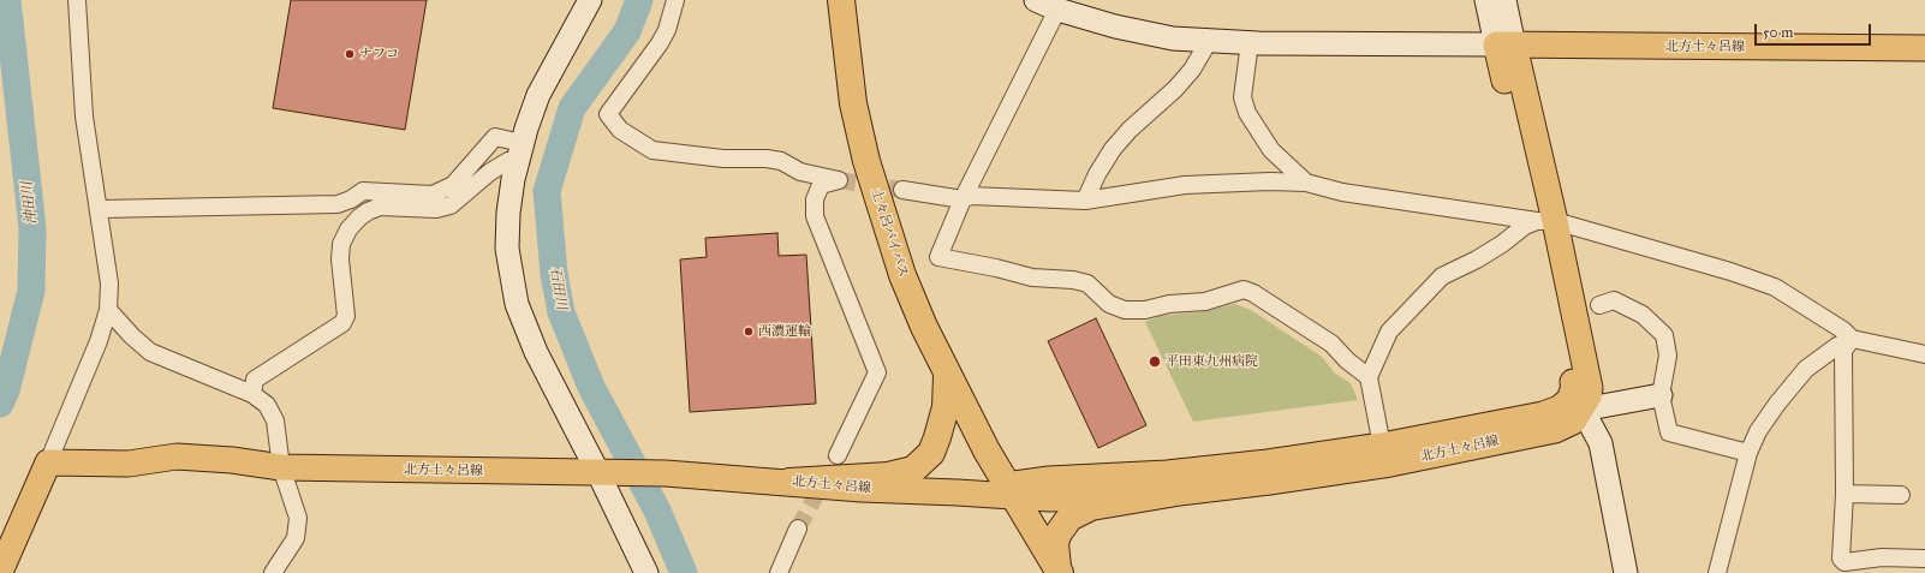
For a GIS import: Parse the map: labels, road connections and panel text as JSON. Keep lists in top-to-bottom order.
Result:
{
  "streets": {
    "highway": ["土々呂バイパス"],
    "main road": ["北方土々呂線"]
  },
  "crossings": [
    ["北方土々呂線", "土々呂バイパス"]
  ],
  "water": ["沖田川", "石田川"],
  "places": ["ナフコ", "西濃運輸", "平田東九州病院"],
  "scale_bar": "50 m"
}
